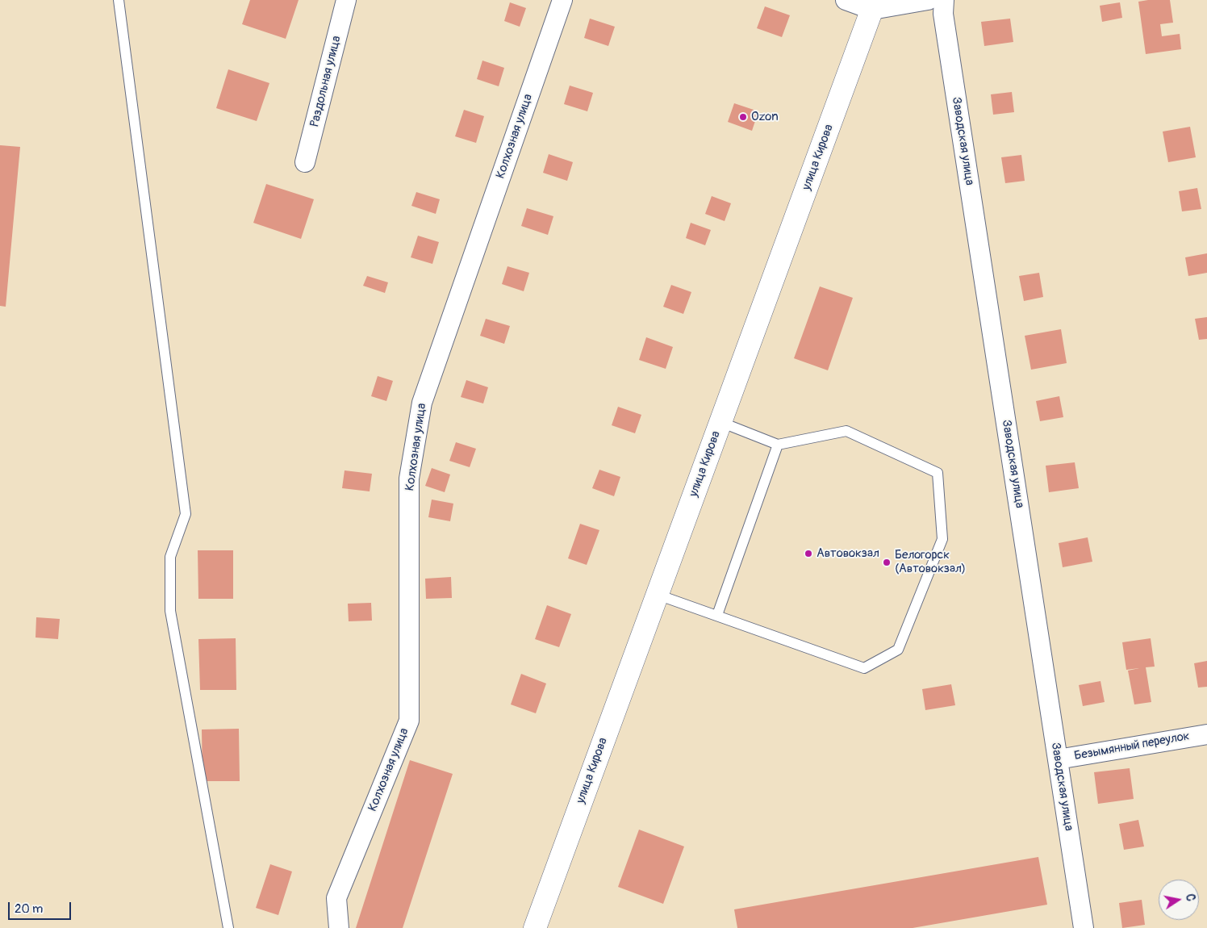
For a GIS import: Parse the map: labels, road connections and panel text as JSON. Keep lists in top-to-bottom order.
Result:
{
  "streets": {
    "main road": ["улица Кирова"],
    "street": [
      "Раздольная улица",
      "Колхозная улица",
      "Заводская улица",
      "Безымянный переулок"
    ]
  },
  "crossings": [
    ["Заводская улица", "Безымянный переулок"]
  ],
  "places": ["Ozon", "Автовокзал", "Белогорск (Автовокзал)"],
  "scale_bar": "20 m",
  "north": "right"
}
